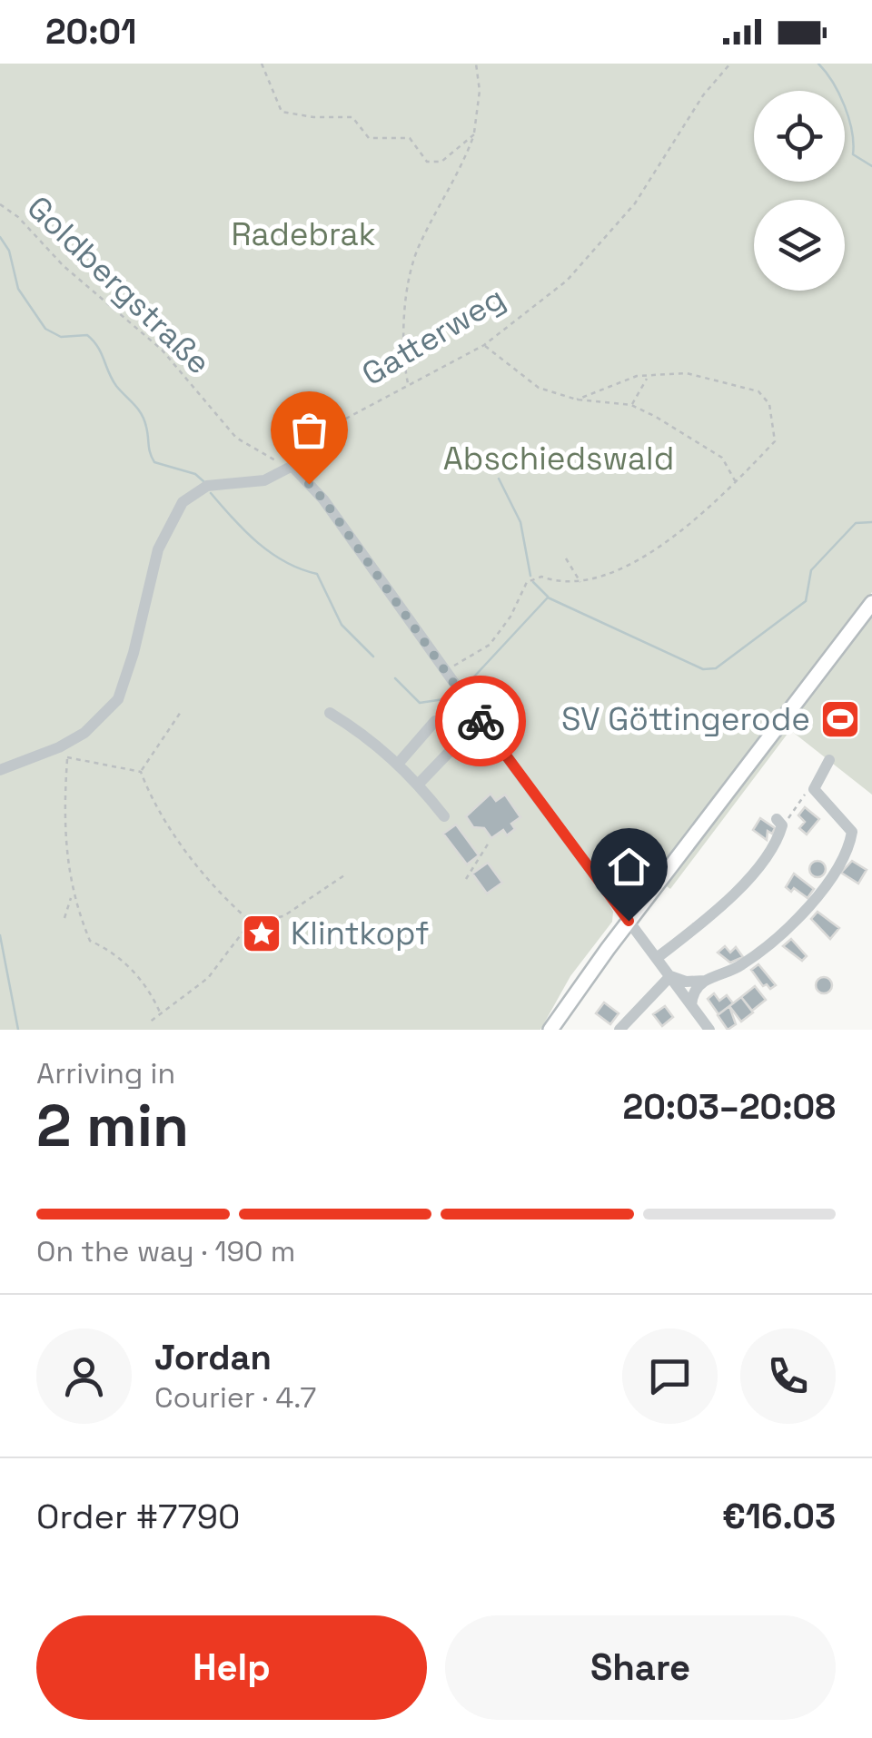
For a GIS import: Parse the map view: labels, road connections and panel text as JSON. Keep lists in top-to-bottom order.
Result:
{
  "streets": {
    "path": ["Goldbergstraße", "Gatterweg"]
  },
  "crossings": [
    ["Goldbergstraße", "Gatterweg"]
  ],
  "parks": ["Radebrak", "Abschiedswald"],
  "places": {
    "sports": ["SV Göttingerode"],
    "place": ["Klintkopf"]
  },
  "page": {
    "status": "20:01",
    "heading": ["2 min", "Arriving in", "20:03–20:08"],
    "panel": [
      "Jordan",
      "Courier · 4.7",
      "Order #7790",
      "€16.03"
    ],
    "bar": "On the way · 190 m",
    "buttons": ["Help", "Share"]
  }
}
